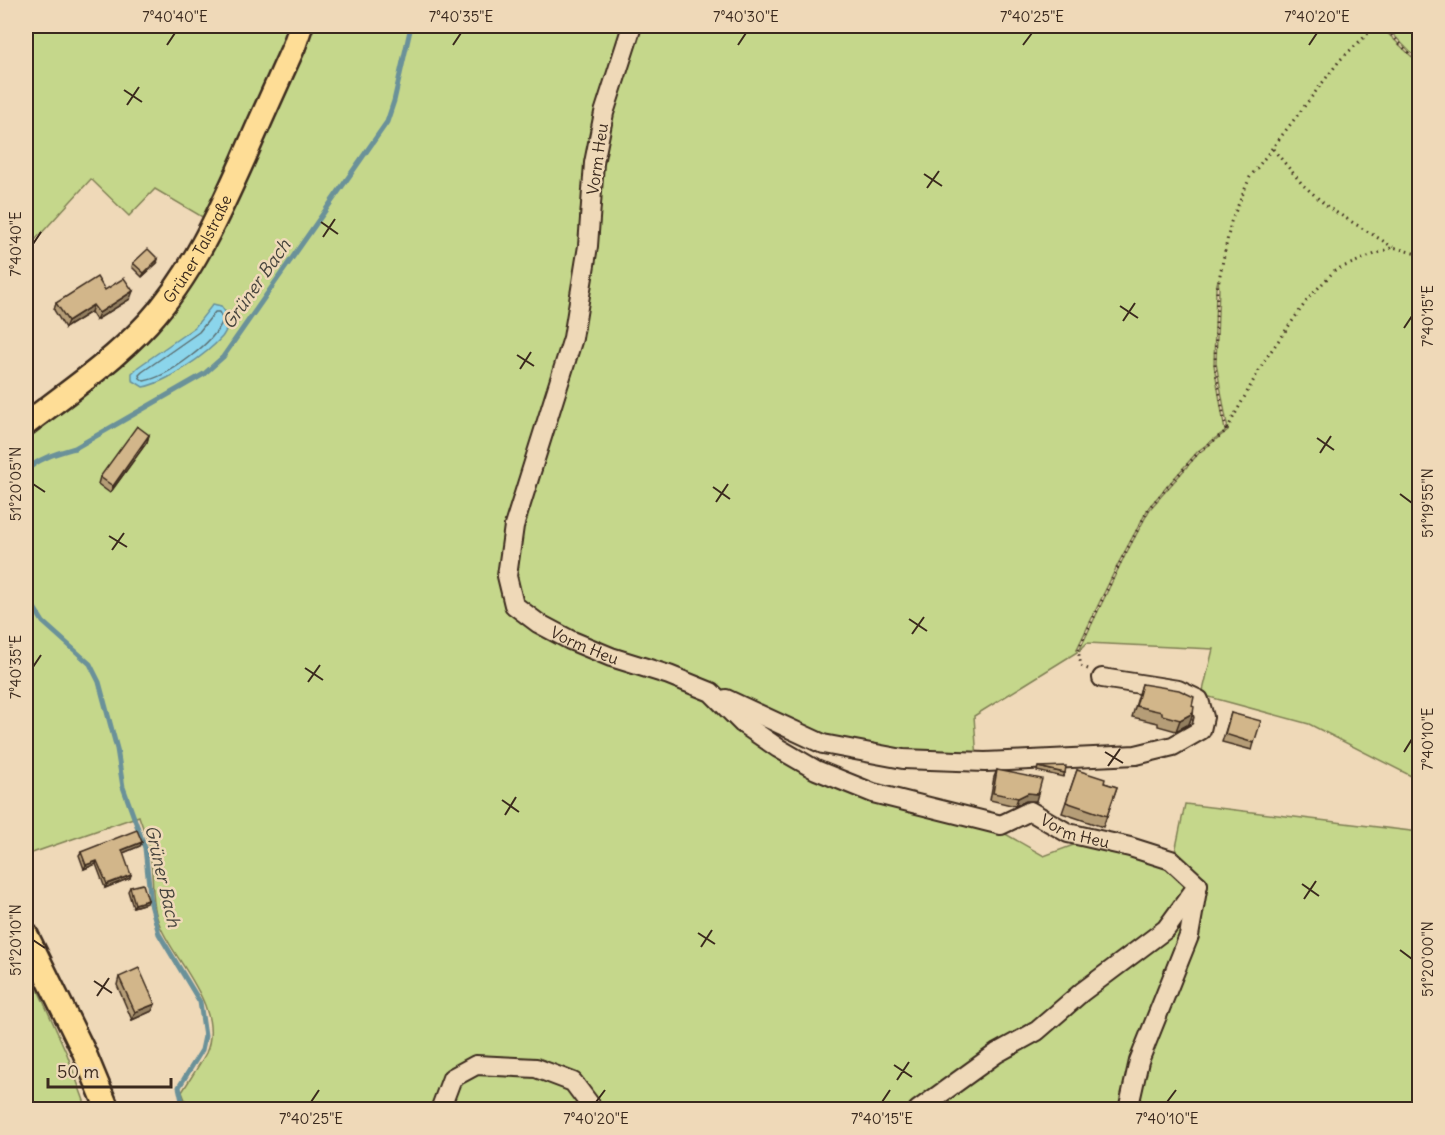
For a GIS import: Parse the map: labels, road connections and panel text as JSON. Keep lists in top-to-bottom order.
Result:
{
  "streets": {
    "main road": ["Grüner Talstraße"],
    "street": ["Vorm Heu"]
  },
  "water": ["Grüner Bach"],
  "scale_bar": "50 m",
  "coordinates": [
    "7°40'40\"E",
    "7°40'35\"E",
    "7°40'30\"E",
    "7°40'25\"E",
    "7°40'20\"E",
    "7°40'15\"E",
    "51°20'05\"N",
    "51°19'55\"N",
    "7°40'10\"E",
    "51°20'10\"N",
    "51°20'00\"N"
  ]
}
